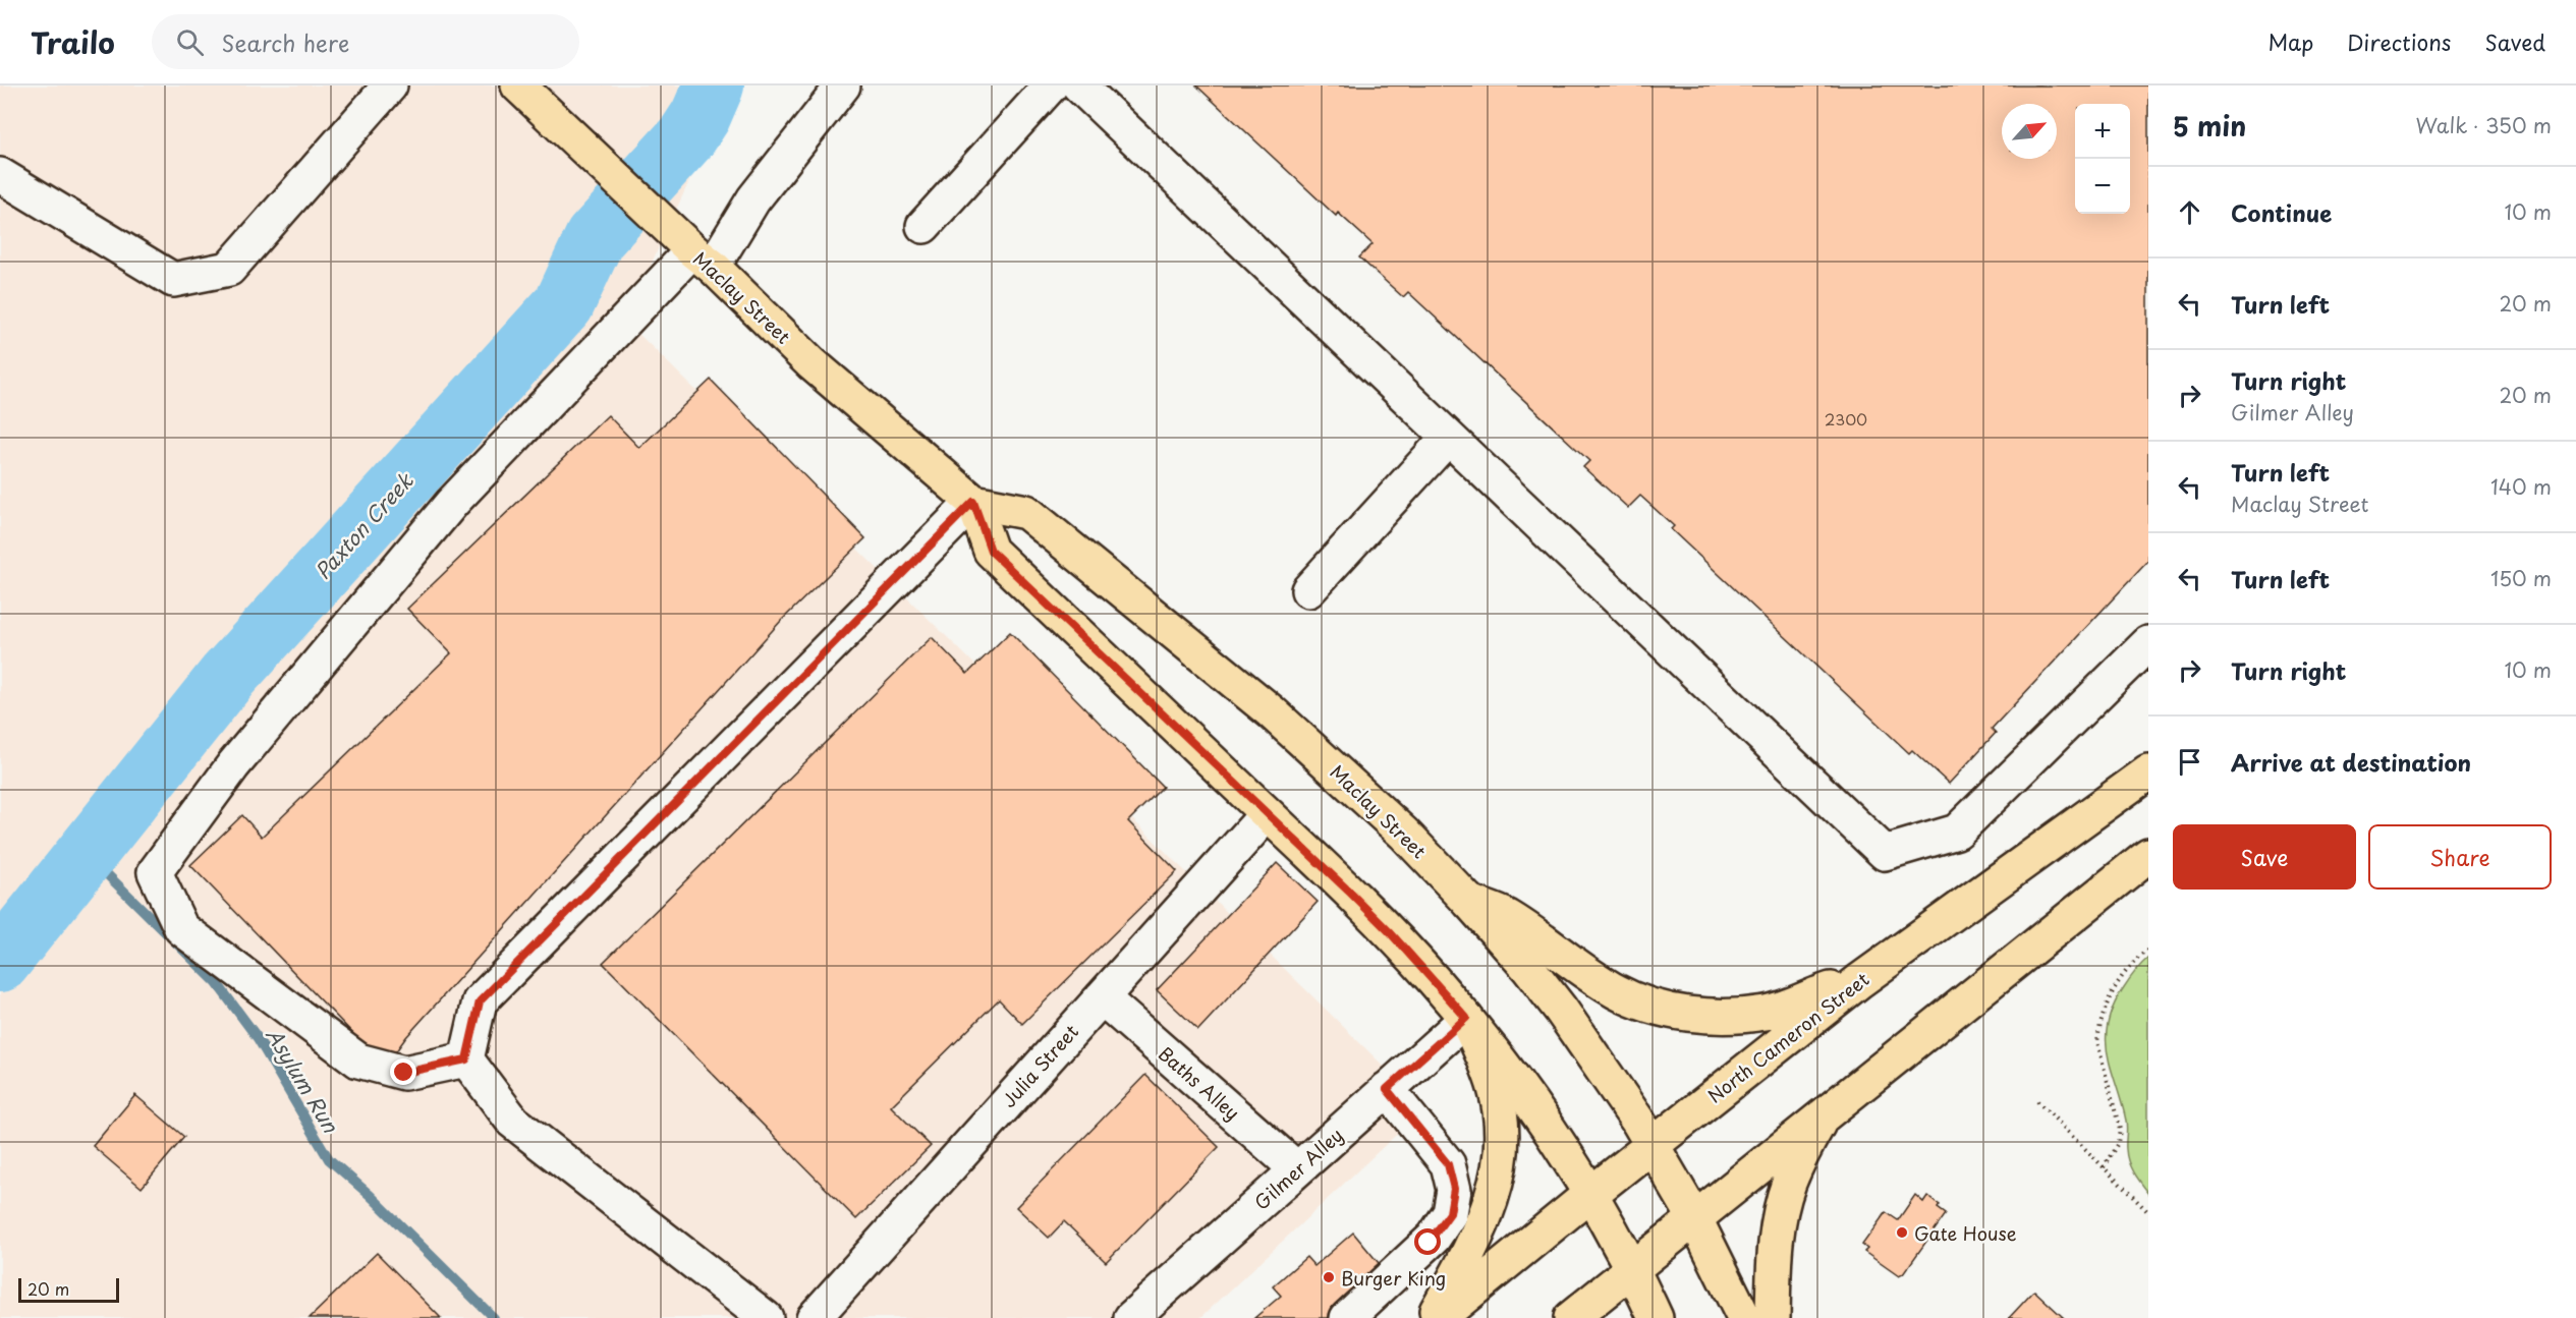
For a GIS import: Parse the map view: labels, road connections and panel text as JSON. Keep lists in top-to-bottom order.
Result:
{
  "streets": {
    "main road": ["Maclay Street", "North Cameron Street"],
    "street": ["Julia Street", "Baths Alley", "Gilmer Alley"]
  },
  "crossings": [
    ["Maclay Street", "North Cameron Street"],
    ["Maclay Street", "Julia Street"],
    ["Maclay Street", "Gilmer Alley"],
    ["Julia Street", "Baths Alley"],
    ["Baths Alley", "Gilmer Alley"]
  ],
  "water": ["Paxton Creek", "Asylum Run"],
  "places": ["Gate House", "Burger King"],
  "house_numbers": ["2300"],
  "scale_bar": "20 m",
  "north": "top right",
  "page": {
    "header": "Trailo",
    "search": "Search here",
    "nav": ["Map", "Directions", "Saved"],
    "heading": ["5 min", "Walk · 350 m"],
    "map_buttons": ["+", "−"],
    "list": [
      ["Continue", "10 m"],
      ["Turn left", "20 m"],
      ["Turn right", "Gilmer Alley", "20 m"],
      ["Turn left", "Maclay Street", "140 m"],
      ["Turn left", "150 m"],
      ["Turn right", "10 m"],
      "Arrive at destination"
    ],
    "buttons": ["Save", "Share"],
    "scale": "20 m"
  }
}
